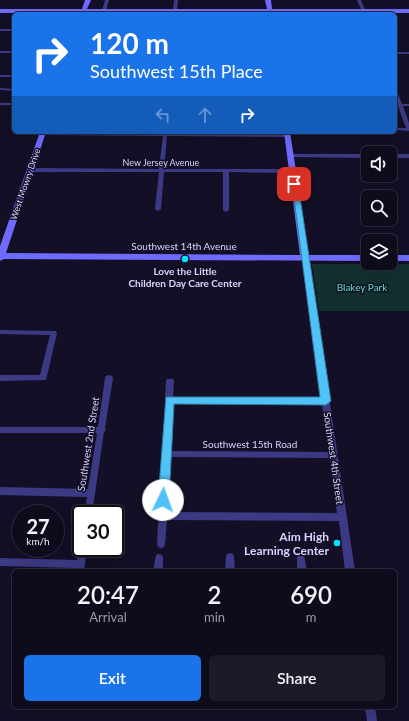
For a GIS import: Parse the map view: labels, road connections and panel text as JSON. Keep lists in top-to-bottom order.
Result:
{
  "streets": {
    "street": [
      "New Jersey Avenue",
      "West Mowry Drive",
      "Southwest 14th Avenue",
      "Southwest 2nd Street",
      "Southwest 15th Road",
      "Southwest 4th Street"
    ]
  },
  "crossings": [
    ["New Jersey Avenue", "West Mowry Drive"],
    ["New Jersey Avenue", "Southwest 4th Street"],
    ["West Mowry Drive", "Southwest 14th Avenue"],
    ["Southwest 14th Avenue", "Southwest 4th Street"],
    ["Southwest 15th Road", "Southwest 4th Street"]
  ],
  "parks": ["Blakey Park"],
  "places": ["Love the Little Children Day Care Center", "Aim High Learning Center"],
  "page": {
    "turn": ["120 m", "Southwest 15th Place"],
    "speed": "27 km/h",
    "limit": "30",
    "eta": [
      "20:47",
      "Arrival",
      "2",
      "min",
      "690",
      "m"
    ],
    "buttons": ["Exit", "Share"]
  }
}
